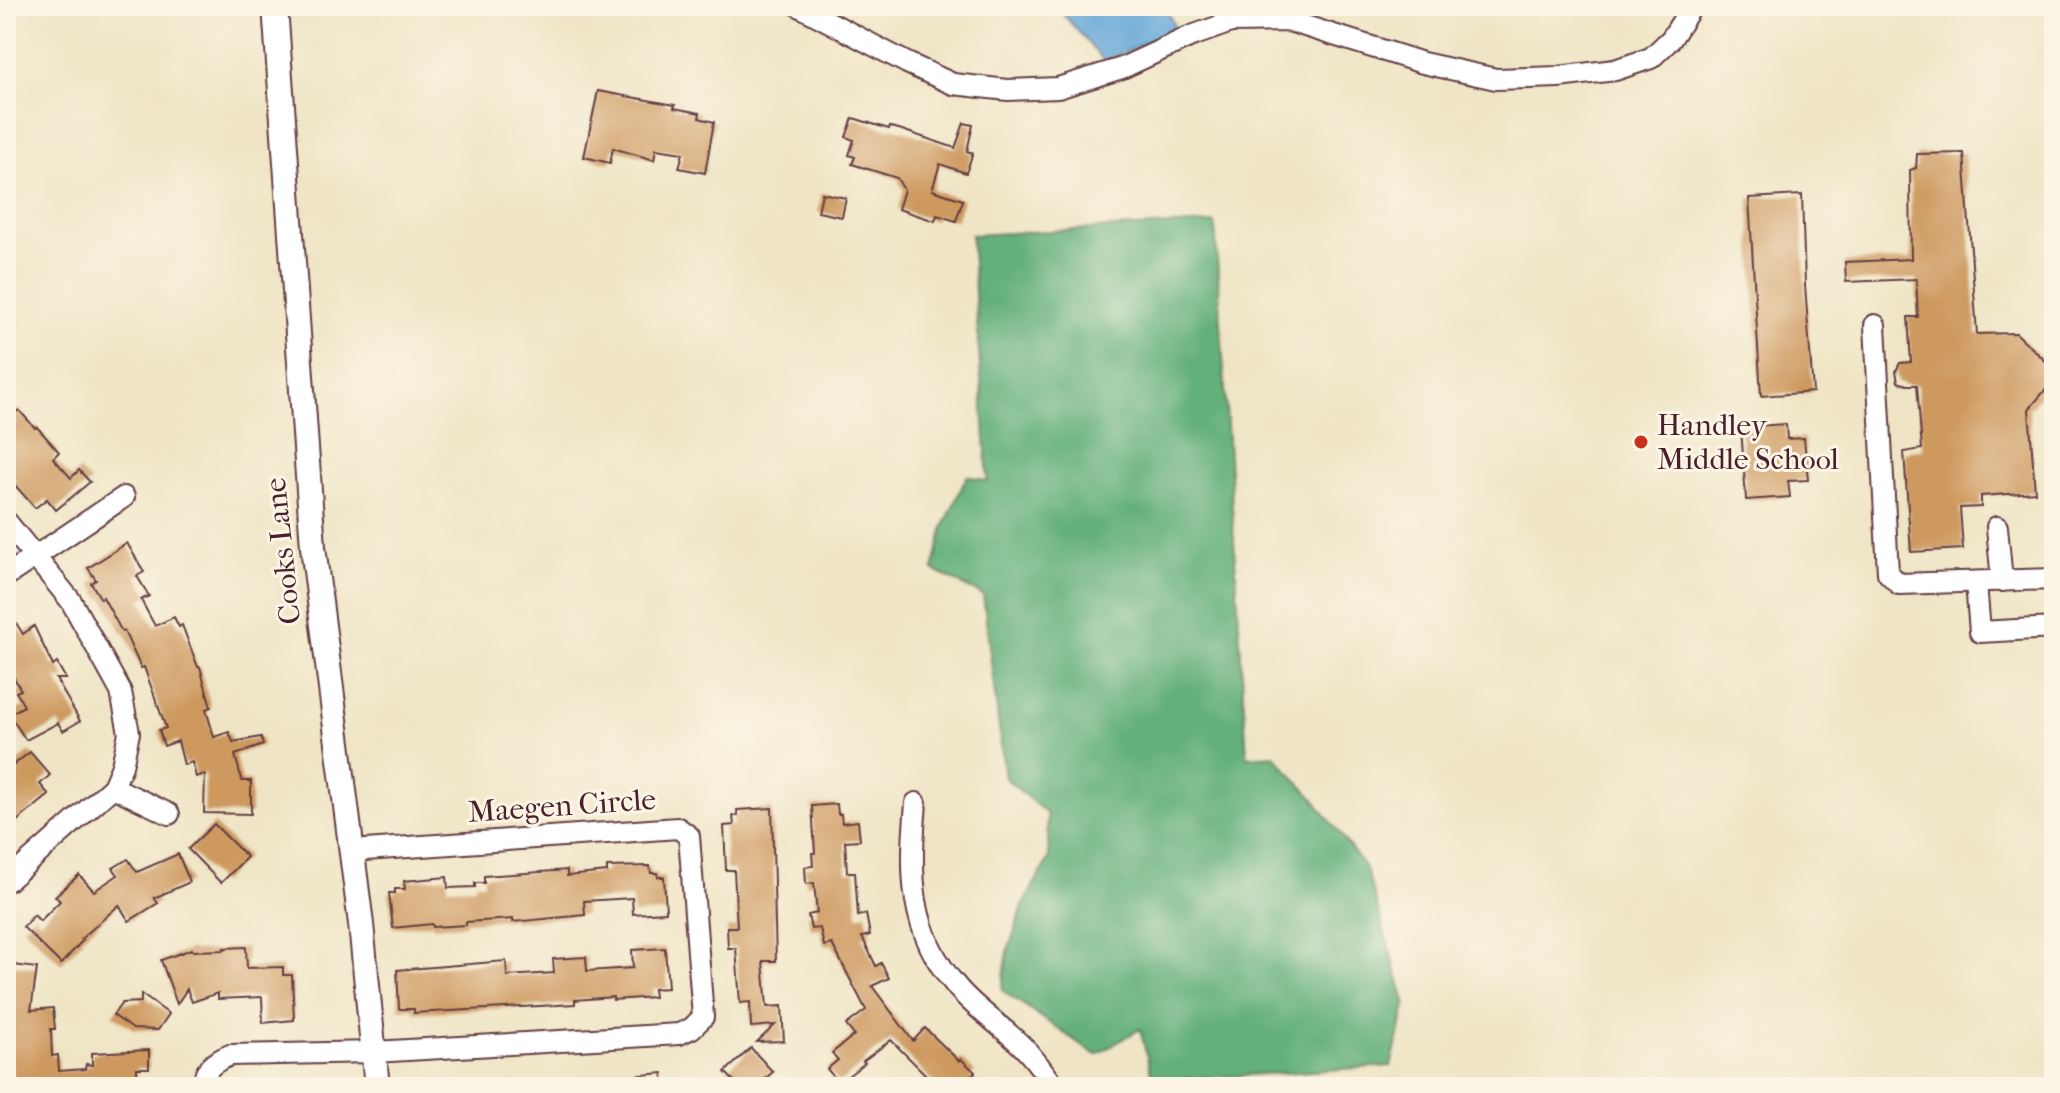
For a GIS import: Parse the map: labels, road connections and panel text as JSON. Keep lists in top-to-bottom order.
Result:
{
  "streets": {
    "main road": ["Cooks Lane"],
    "street": ["Maegen Circle"]
  },
  "crossings": [
    ["Cooks Lane", "Maegen Circle"]
  ],
  "places": ["Handley Middle School"]
}
